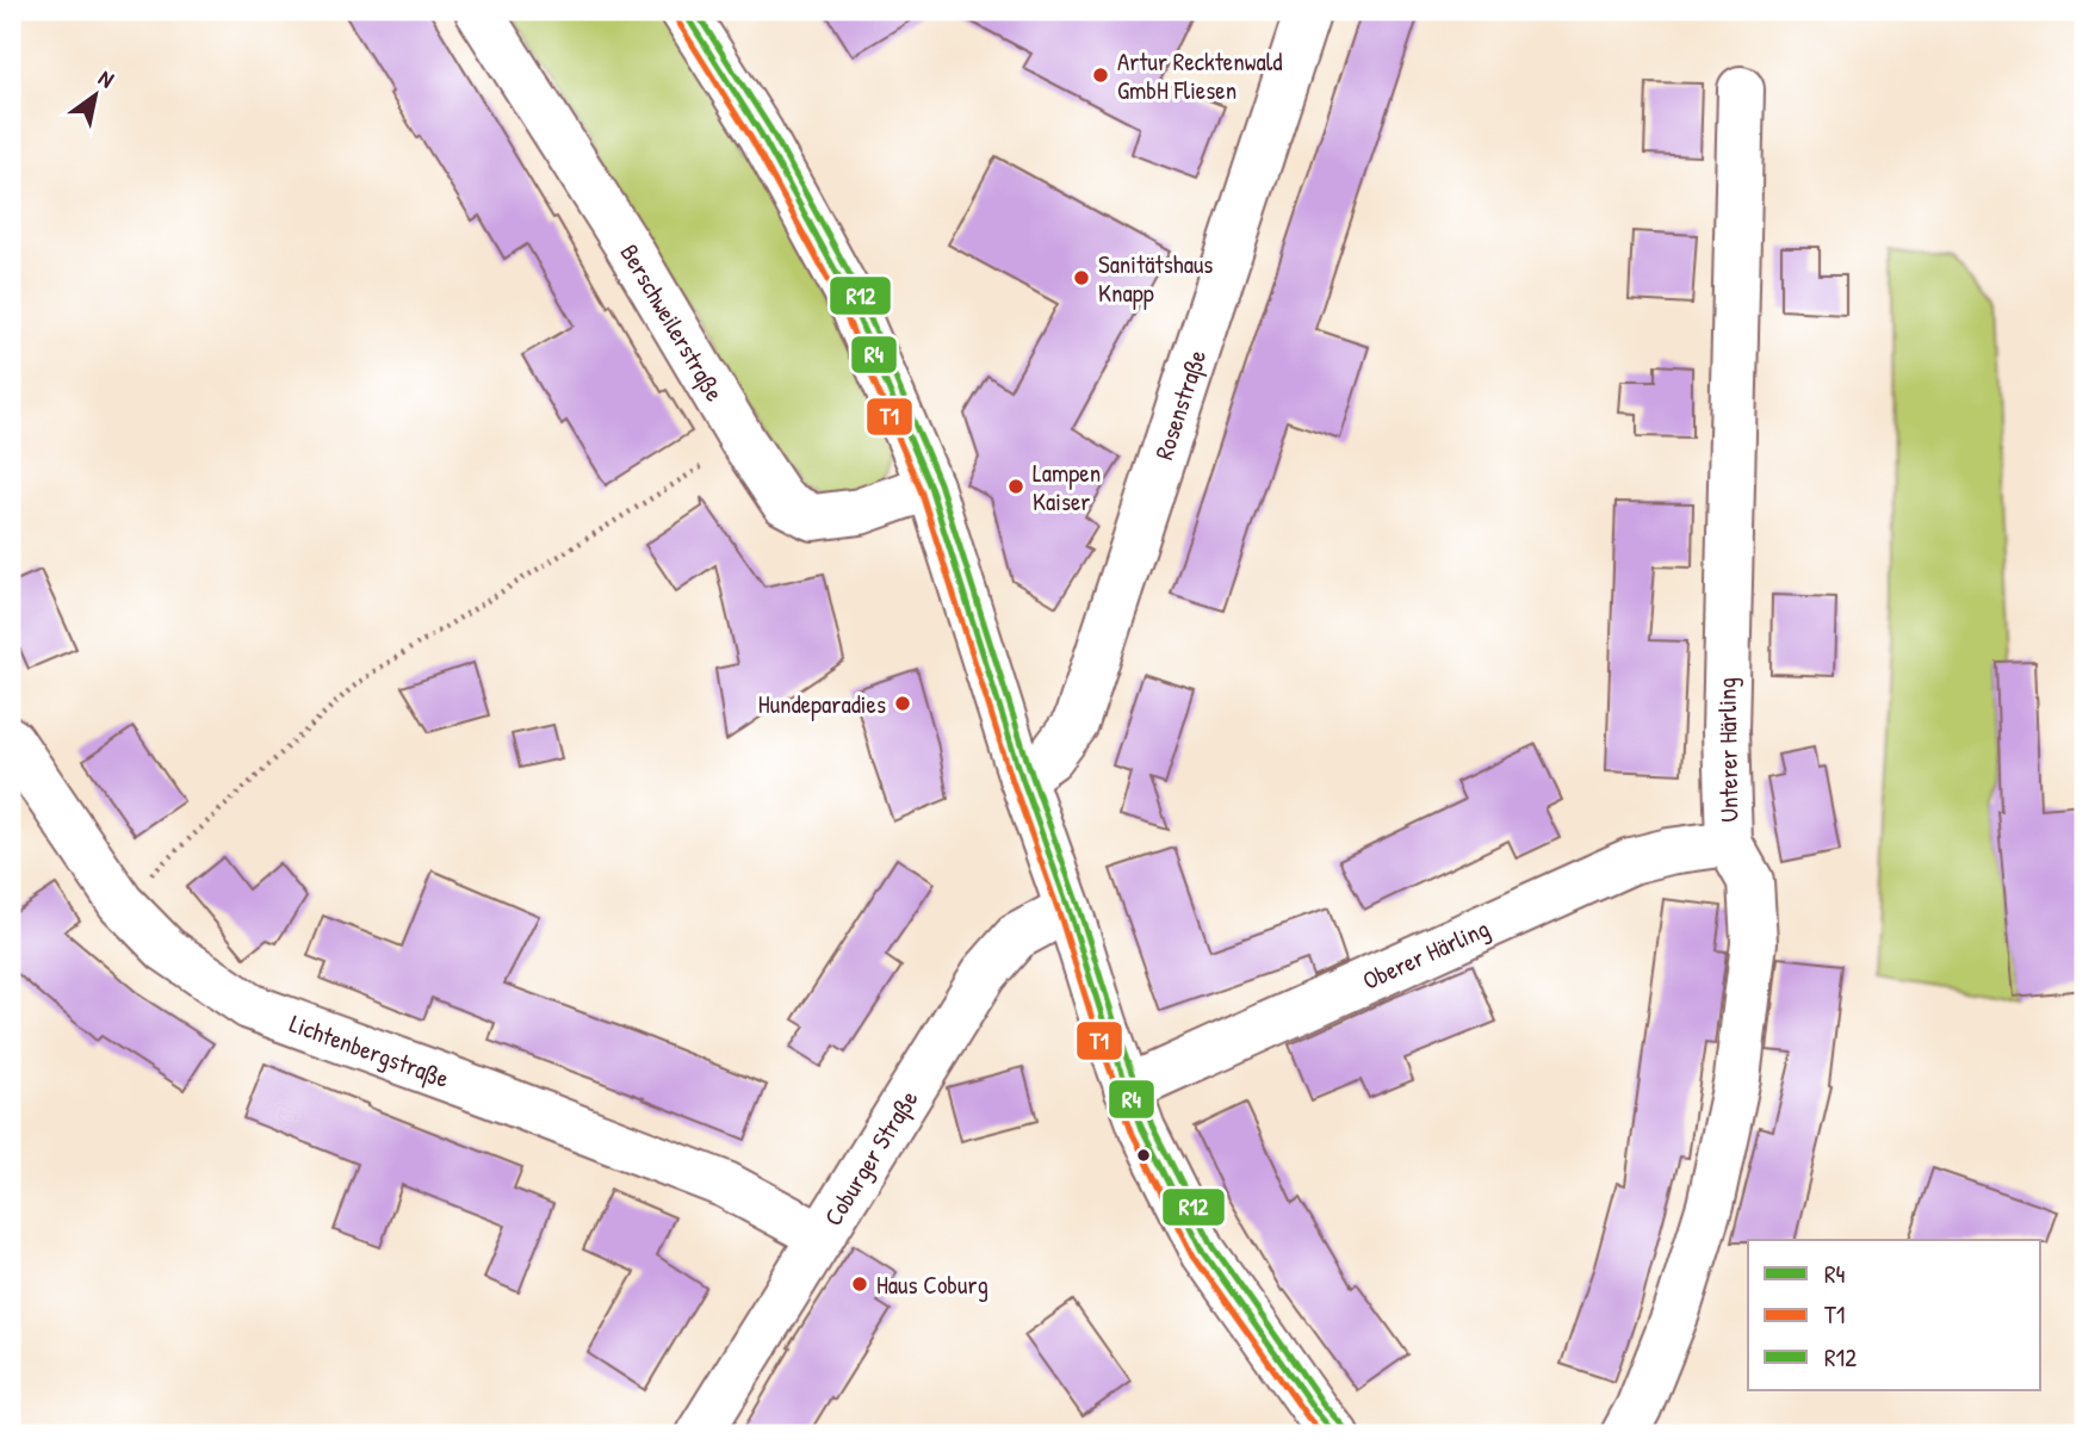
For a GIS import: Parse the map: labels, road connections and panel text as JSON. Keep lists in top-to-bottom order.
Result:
{
  "streets": {
    "street": [
      "Berschweilerstraße",
      "Rosenstraße",
      "Unterer Härling",
      "Oberer Härling",
      "Lichtenbergstraße",
      "Coburger Straße"
    ]
  },
  "crossings": [
    ["Unterer Härling", "Oberer Härling"],
    ["Lichtenbergstraße", "Coburger Straße"]
  ],
  "places": [
    "Artur Recktenwald GmbH Fliesen",
    "Sanitätshaus Knapp",
    "Lampen Kaiser",
    "Hundeparadies",
    "Haus Coburg"
  ],
  "lines": ["transit line R4", "transit line R12", "transit line T1"],
  "legend": ["R4", "T1", "R12"],
  "north": "top right"
}
